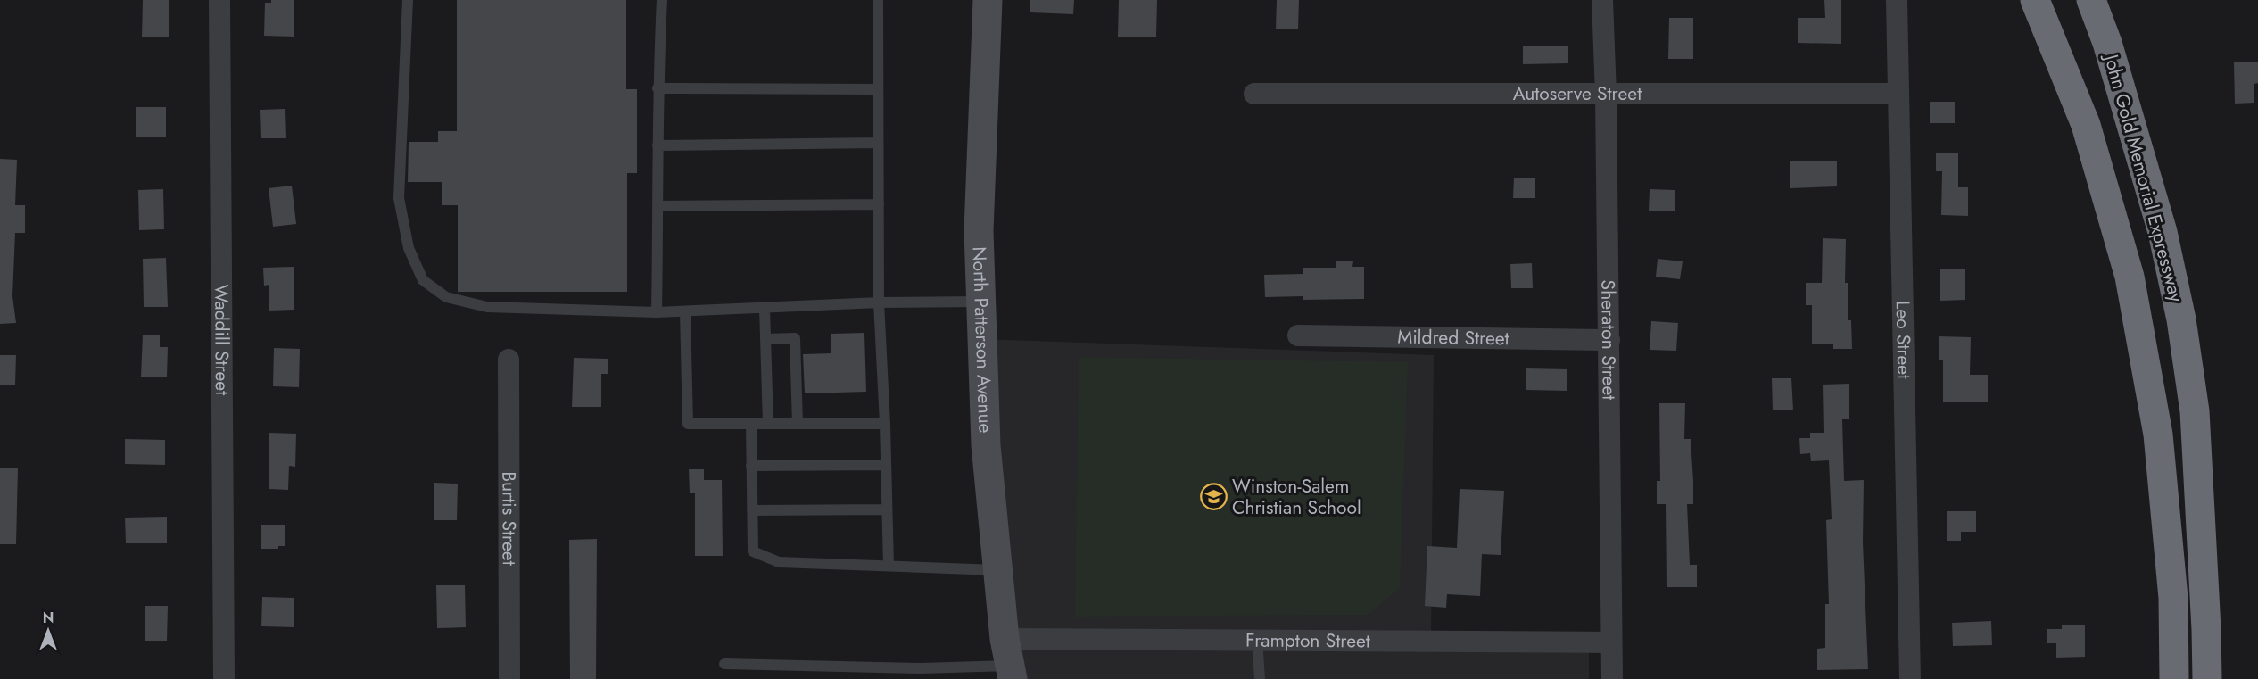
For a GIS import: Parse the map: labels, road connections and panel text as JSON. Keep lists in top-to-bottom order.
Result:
{
  "streets": {
    "highway": ["John Gold Memorial Expressway"],
    "main road": ["North Patterson Avenue"],
    "street": [
      "Autoserve Street",
      "Mildred Street",
      "Waddill Street",
      "Sheraton Street",
      "Leo Street",
      "Burtis Street",
      "Frampton Street"
    ]
  },
  "crossings": [
    ["Autoserve Street", "Sheraton Street"],
    ["Autoserve Street", "Leo Street"],
    ["Mildred Street", "Sheraton Street"],
    ["Sheraton Street", "Frampton Street"],
    ["North Patterson Avenue", "Frampton Street"]
  ],
  "places": {
    "school or university": ["Winston-Salem Christian School"]
  },
  "north": "top"
}
